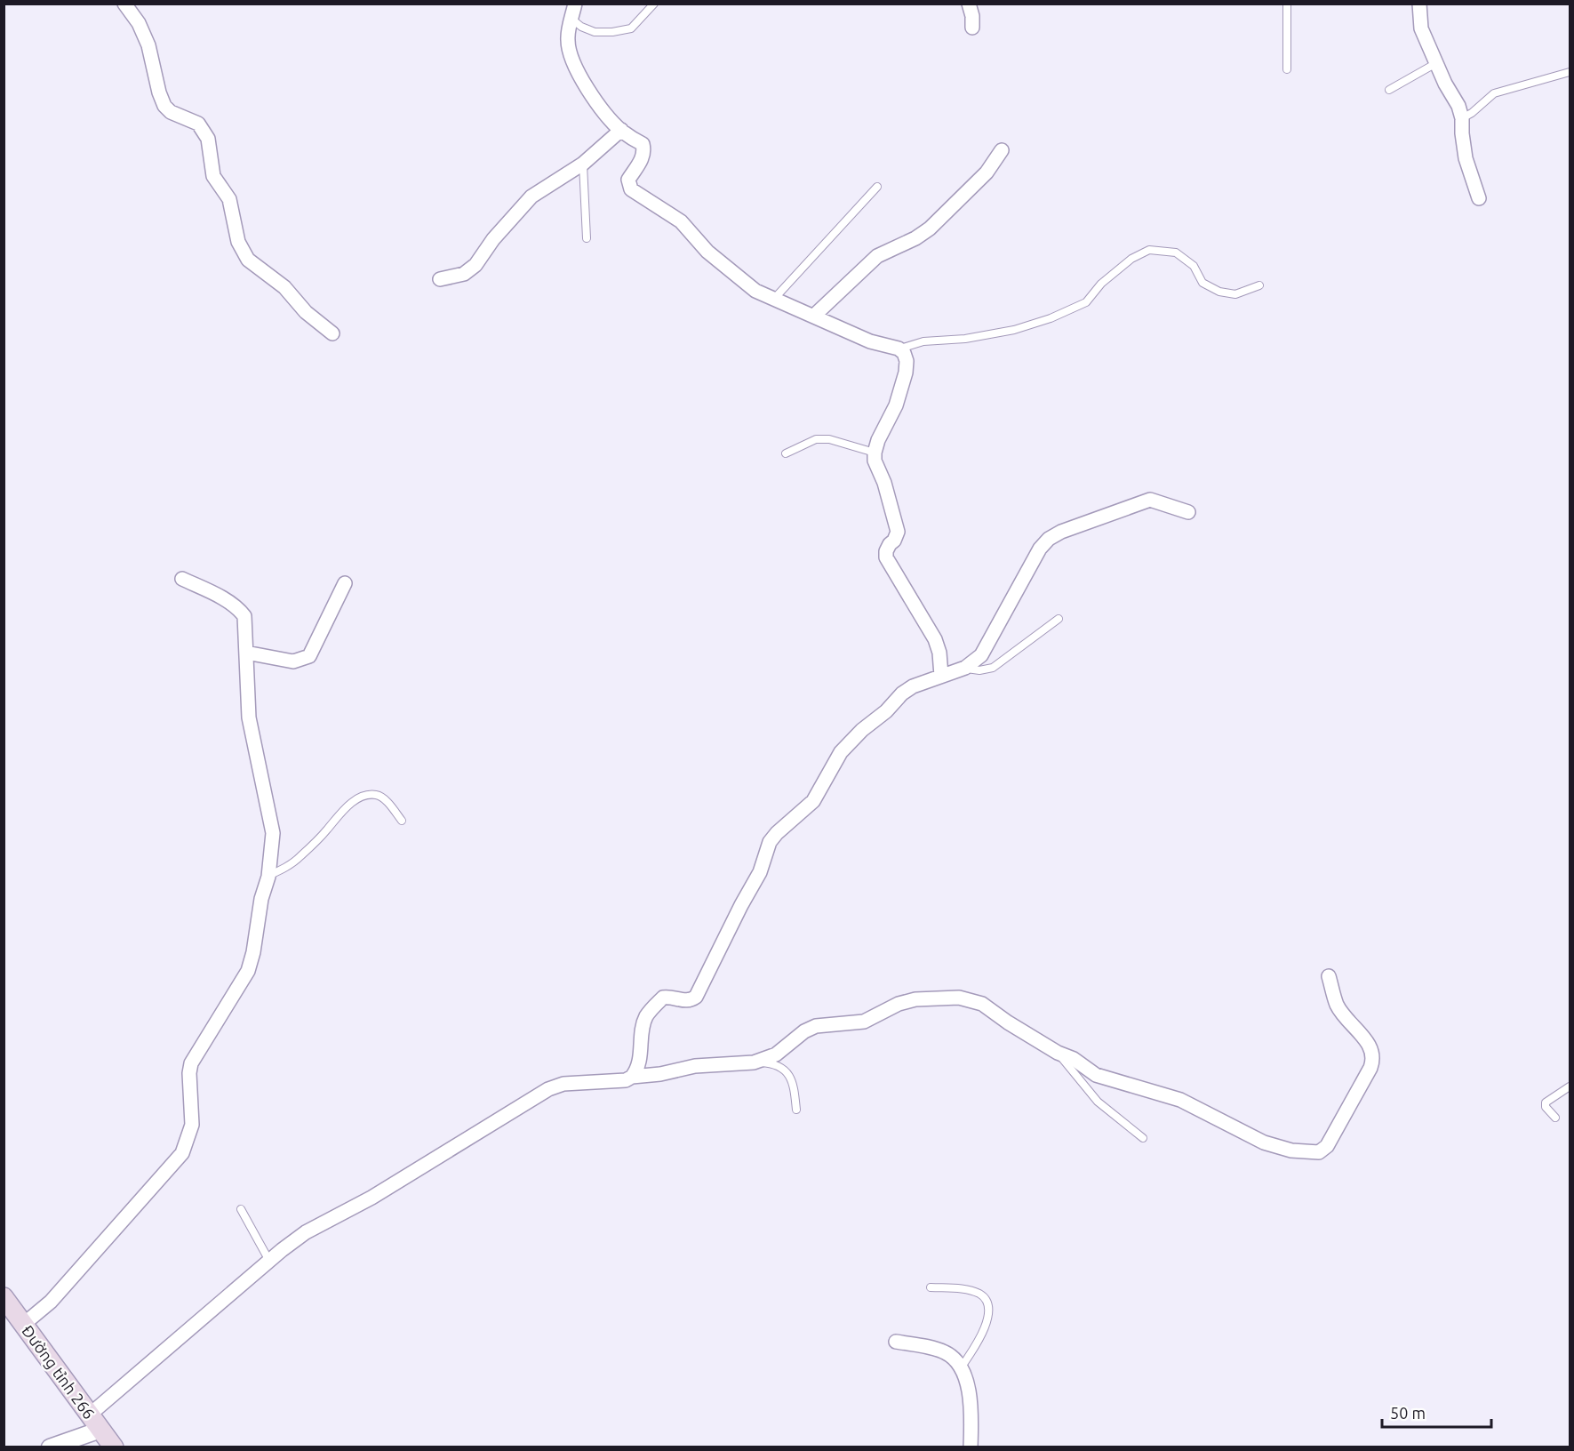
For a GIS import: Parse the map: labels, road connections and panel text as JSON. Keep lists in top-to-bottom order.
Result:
{
  "streets": {
    "main road": ["Đường tỉnh 266"]
  },
  "scale_bar": "50 m"
}
